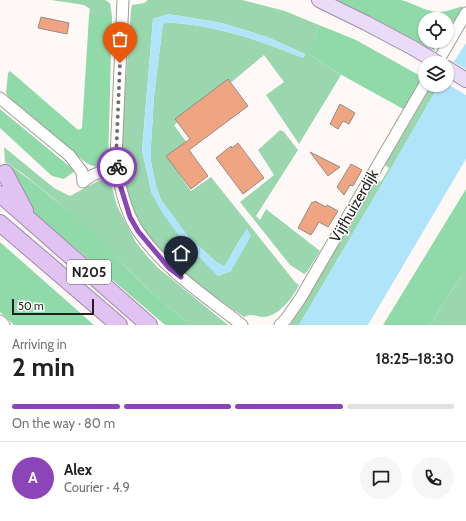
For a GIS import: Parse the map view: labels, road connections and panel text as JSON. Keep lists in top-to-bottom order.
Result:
{
  "streets": {
    "highway": ["N205"],
    "street": ["Vijfhuizerdijk"]
  },
  "scale_bar": "50 m",
  "page": {
    "scale": "50 m",
    "heading": ["2 min", "Arriving in", "18:25–18:30"],
    "panel": ["Alex", "Courier · 4.9"],
    "bar": "On the way · 80 m",
    "round": "A"
  }
}
